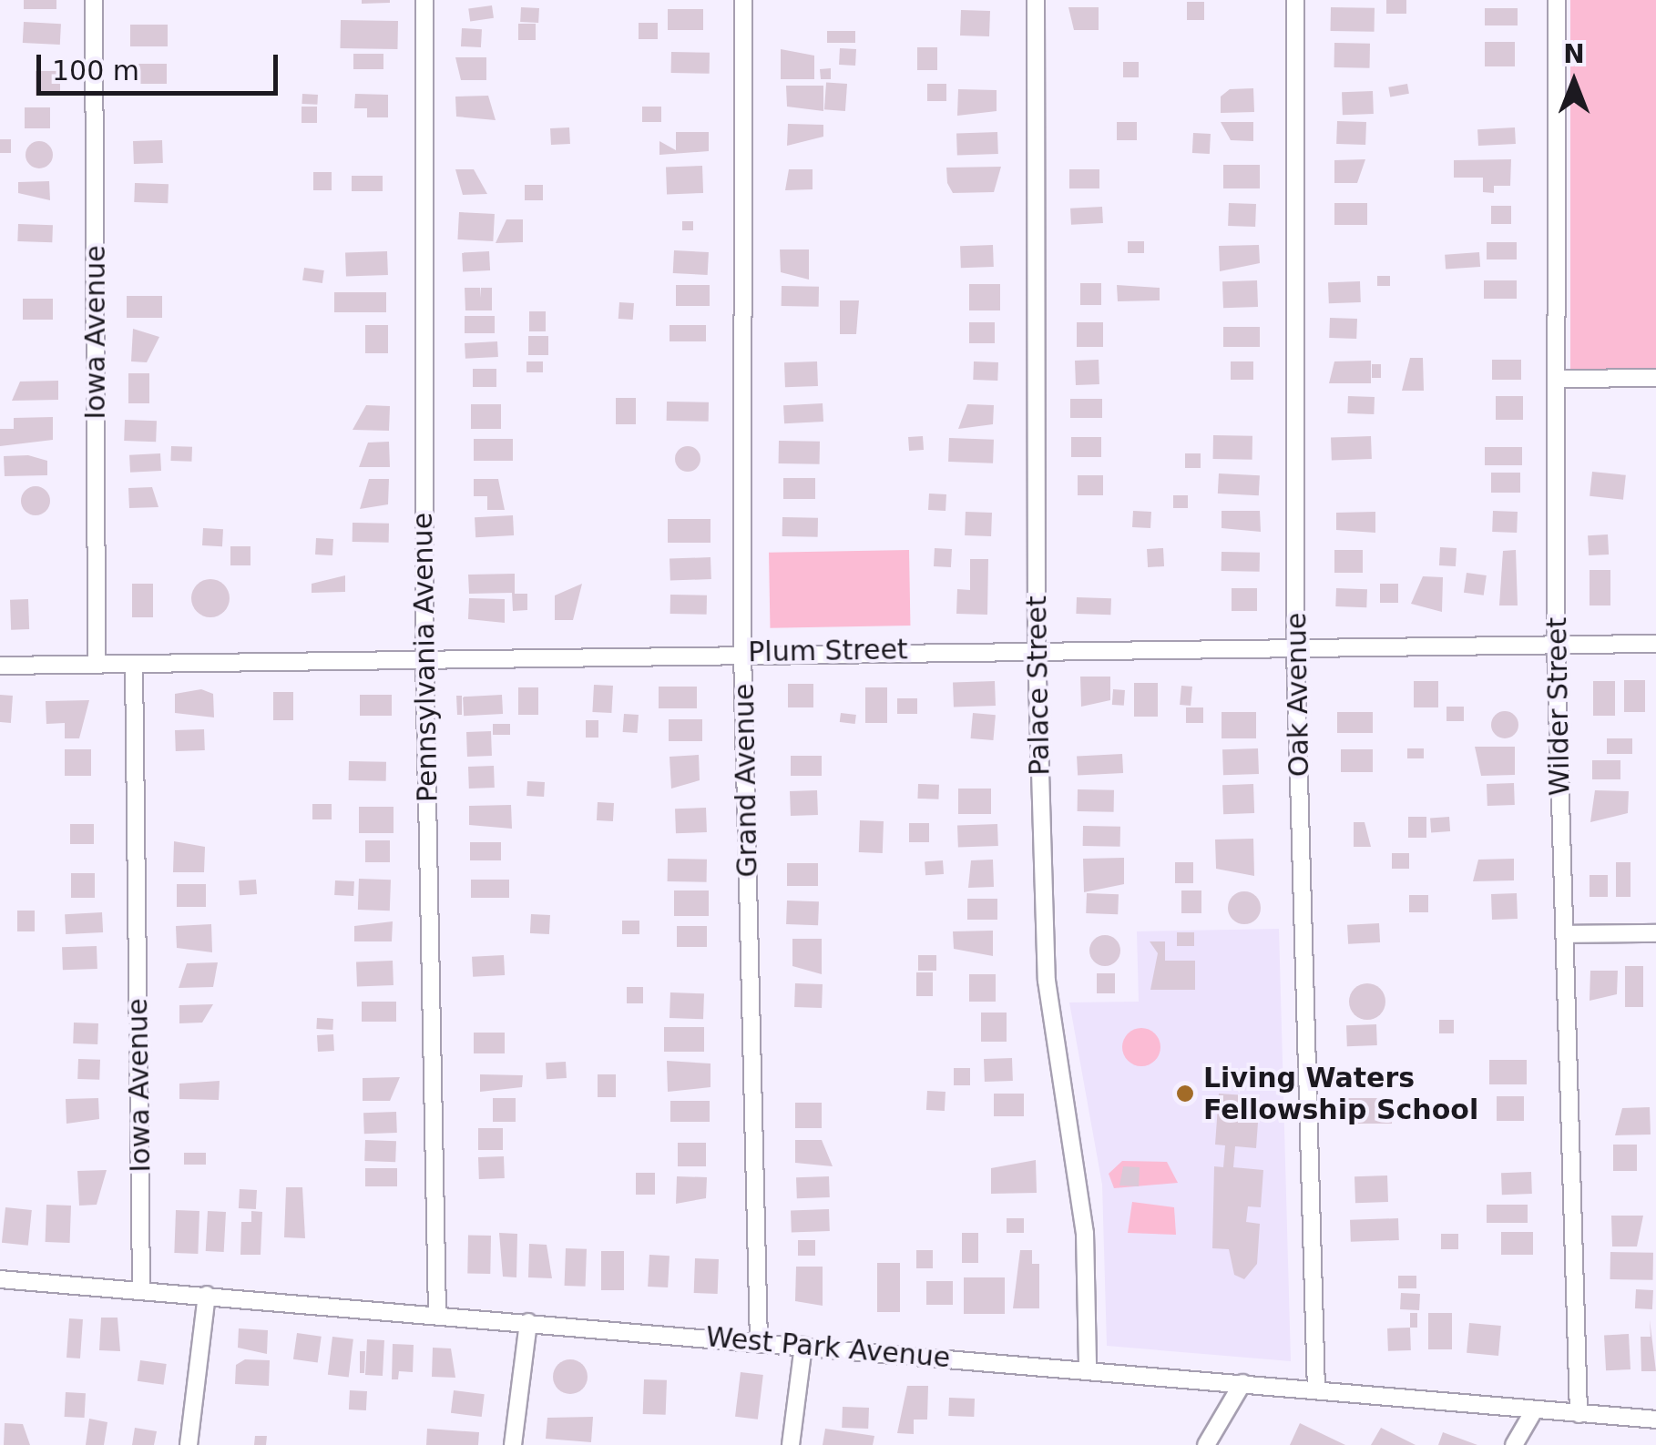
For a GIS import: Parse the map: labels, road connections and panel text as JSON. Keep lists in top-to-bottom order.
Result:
{
  "streets": {
    "street": [
      "Iowa Avenue",
      "Plum Street",
      "Pennsylvania Avenue",
      "Palace Street",
      "Oak Avenue",
      "Wilder Street",
      "Grand Avenue",
      "West Park Avenue"
    ]
  },
  "crossings": [
    ["Iowa Avenue", "Plum Street"],
    ["Iowa Avenue", "West Park Avenue"],
    ["Plum Street", "Pennsylvania Avenue"],
    ["Plum Street", "Palace Street"],
    ["Plum Street", "Oak Avenue"],
    ["Plum Street", "Wilder Street"],
    ["Plum Street", "Grand Avenue"],
    ["Pennsylvania Avenue", "West Park Avenue"],
    ["Palace Street", "West Park Avenue"],
    ["Oak Avenue", "West Park Avenue"],
    ["Wilder Street", "West Park Avenue"],
    ["Grand Avenue", "West Park Avenue"]
  ],
  "places": ["Living Waters Fellowship School"],
  "scale_bar": "100 m",
  "north": "top"
}
